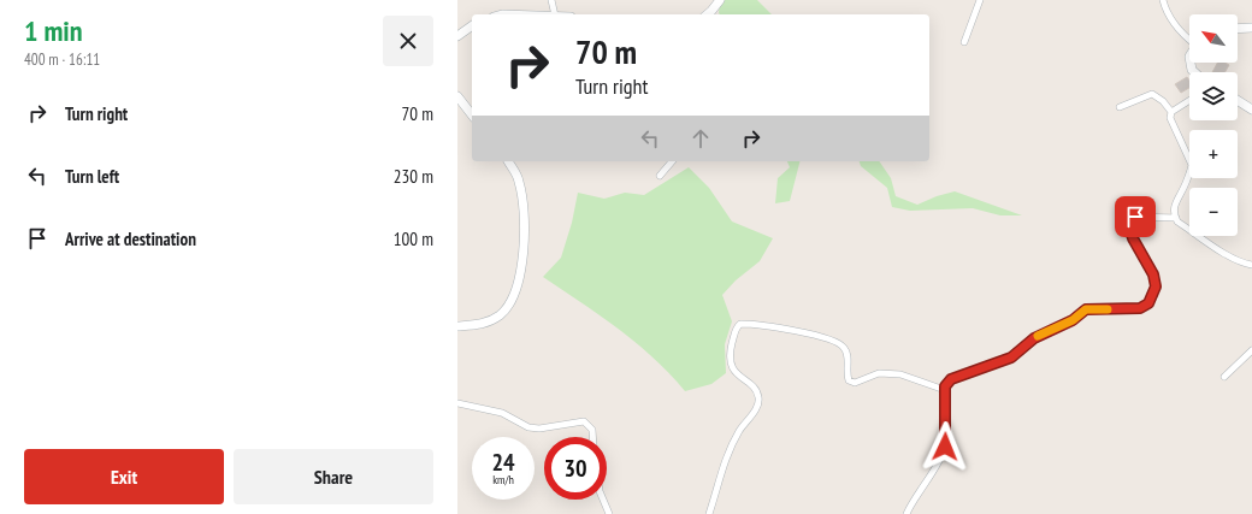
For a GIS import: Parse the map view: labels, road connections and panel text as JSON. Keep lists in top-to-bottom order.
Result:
{
  "north": "top left",
  "page": {
    "heading": ["1 min", "400 m · 16:11"],
    "map_buttons": ["+", "−"],
    "turn": ["70 m", "Turn right"],
    "list": [
      {
        "name": "Turn right",
        "value": "70 m"
      },
      {
        "name": "Turn left",
        "value": "230 m"
      },
      {
        "name": "Arrive at destination",
        "value": "100 m"
      }
    ],
    "speed": "24 km/h",
    "limit": "30",
    "buttons": ["Exit", "Share"]
  }
}
